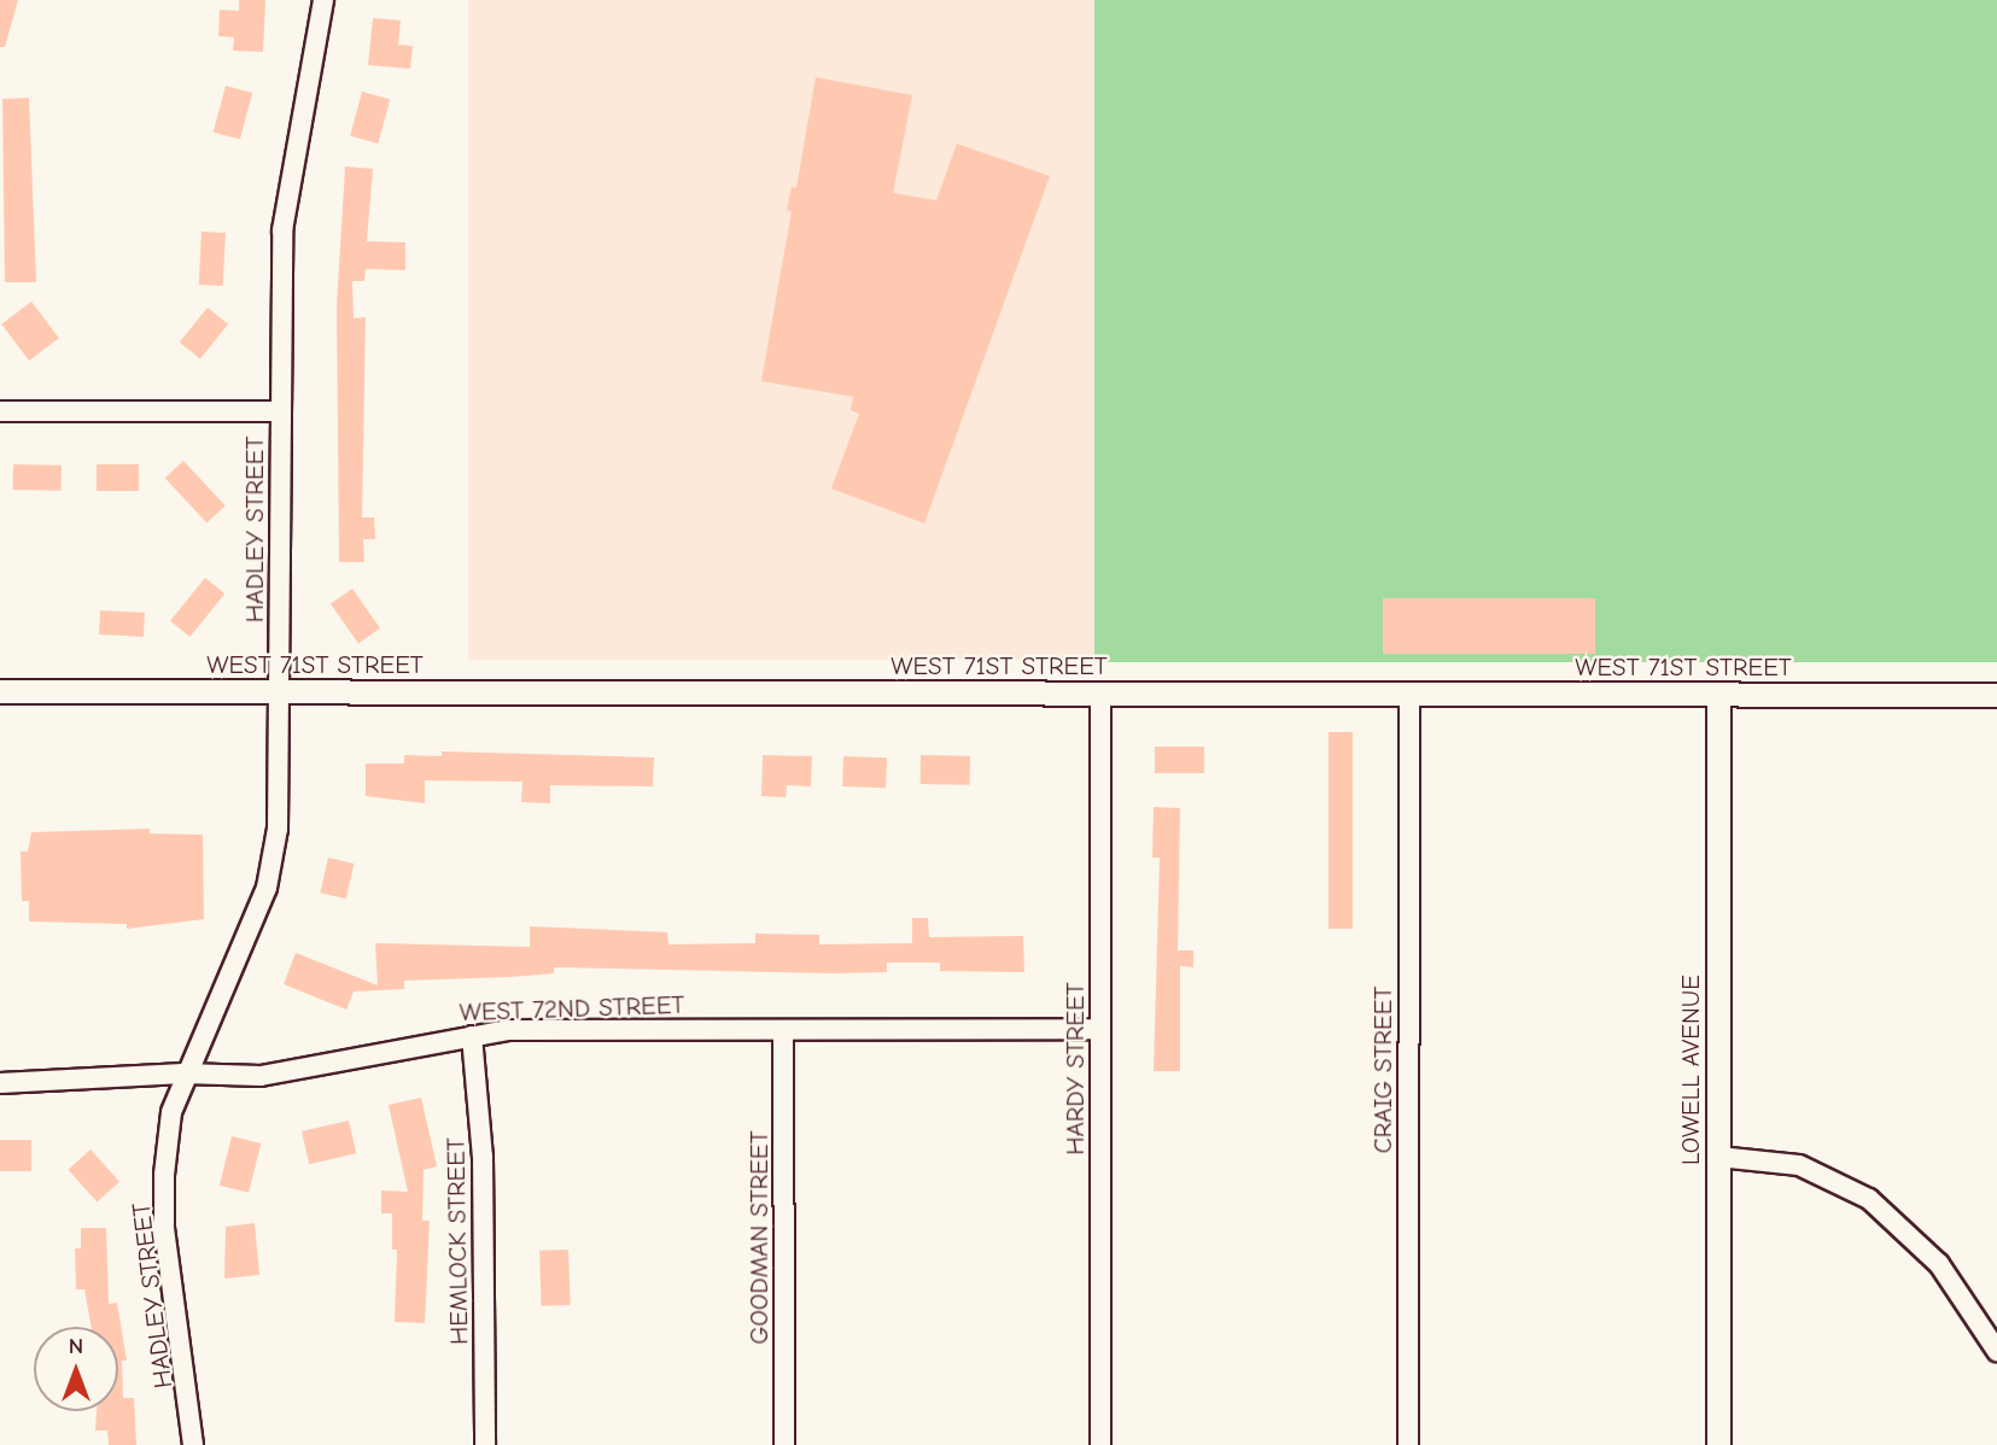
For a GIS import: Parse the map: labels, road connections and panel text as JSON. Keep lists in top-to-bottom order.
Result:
{
  "streets": {
    "street": [
      "HADLEY STREET",
      "WEST 71ST STREET",
      "WEST 72ND STREET",
      "HARDY STREET",
      "CRAIG STREET",
      "LOWELL AVENUE",
      "GOODMAN STREET",
      "HEMLOCK STREET"
    ]
  },
  "crossings": [
    ["HADLEY STREET", "WEST 71ST STREET"],
    ["HADLEY STREET", "WEST 72ND STREET"],
    ["WEST 71ST STREET", "HARDY STREET"],
    ["WEST 71ST STREET", "CRAIG STREET"],
    ["WEST 71ST STREET", "LOWELL AVENUE"],
    ["WEST 72ND STREET", "HARDY STREET"],
    ["WEST 72ND STREET", "GOODMAN STREET"],
    ["WEST 72ND STREET", "HEMLOCK STREET"]
  ],
  "north": "top"
}
